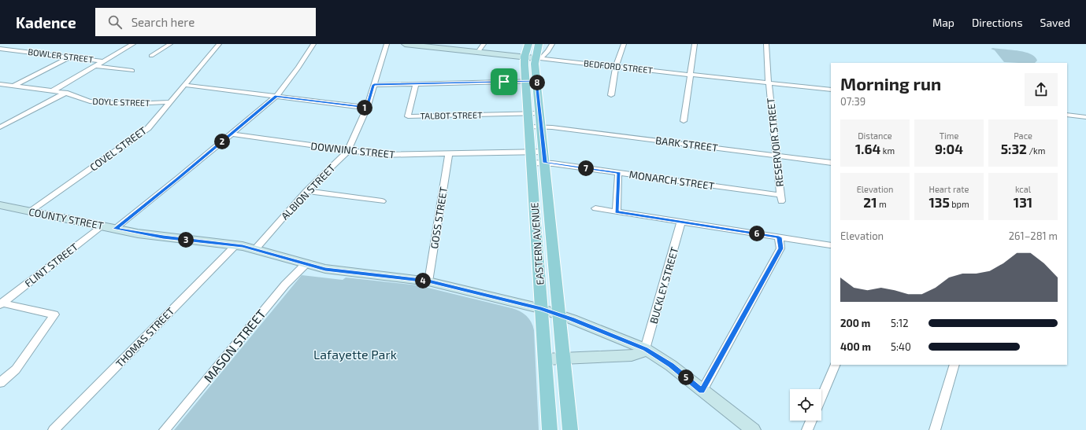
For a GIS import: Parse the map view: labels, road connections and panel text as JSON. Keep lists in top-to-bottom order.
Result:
{
  "streets": {
    "main road": ["EASTERN AVENUE"],
    "street": [
      "BOWLER STREET",
      "BEDFORD STREET",
      "DOYLE STREET",
      "TALBOT STREET",
      "RESERVOIR STREET",
      "BARK STREET",
      "COVEL STREET",
      "DOWNING STREET",
      "MONARCH STREET",
      "ALBION STREET",
      "GOSS STREET",
      "COUNTY STREET",
      "FLINT STREET",
      "BUCKLEY STREET",
      "THOMAS STREET",
      "MASON STREET"
    ]
  },
  "crossings": [
    ["BEDFORD STREET", "RESERVOIR STREET"],
    ["BEDFORD STREET", "EASTERN AVENUE"],
    ["DOYLE STREET", "COVEL STREET"],
    ["TALBOT STREET", "EASTERN AVENUE"],
    ["RESERVOIR STREET", "BARK STREET"],
    ["RESERVOIR STREET", "MONARCH STREET"],
    ["BARK STREET", "EASTERN AVENUE"],
    ["COVEL STREET", "COUNTY STREET"],
    ["DOWNING STREET", "MONARCH STREET"],
    ["DOWNING STREET", "ALBION STREET"],
    ["DOWNING STREET", "GOSS STREET"],
    ["DOWNING STREET", "EASTERN AVENUE"],
    ["MONARCH STREET", "EASTERN AVENUE"],
    ["ALBION STREET", "COUNTY STREET"],
    ["GOSS STREET", "COUNTY STREET"],
    ["COUNTY STREET", "EASTERN AVENUE"],
    ["COUNTY STREET", "FLINT STREET"],
    ["COUNTY STREET", "BUCKLEY STREET"],
    ["COUNTY STREET", "THOMAS STREET"],
    ["COUNTY STREET", "MASON STREET"]
  ],
  "parks": ["Lafayette Park"],
  "page": {
    "header": "Kadence",
    "search": "Search here",
    "nav": ["Map", "Directions", "Saved"],
    "heading": ["Morning run", "07:39"],
    "pins": [
      "8",
      "1",
      "2",
      "7",
      "6",
      "3",
      "4",
      "5"
    ],
    "stats": [
      ["Distance", "1.64 km"],
      ["Time", "9:04"],
      ["Pace", "5:32 /km"],
      ["Elevation", "21 m"],
      ["Heart rate", "135 bpm"],
      ["kcal", "131"]
    ],
    "chart": ["Elevation", "261–281 m"],
    "list": [
      {
        "name": "200 m",
        "note": "5:12"
      },
      {
        "name": "400 m",
        "note": "5:40"
      }
    ]
  }
}
